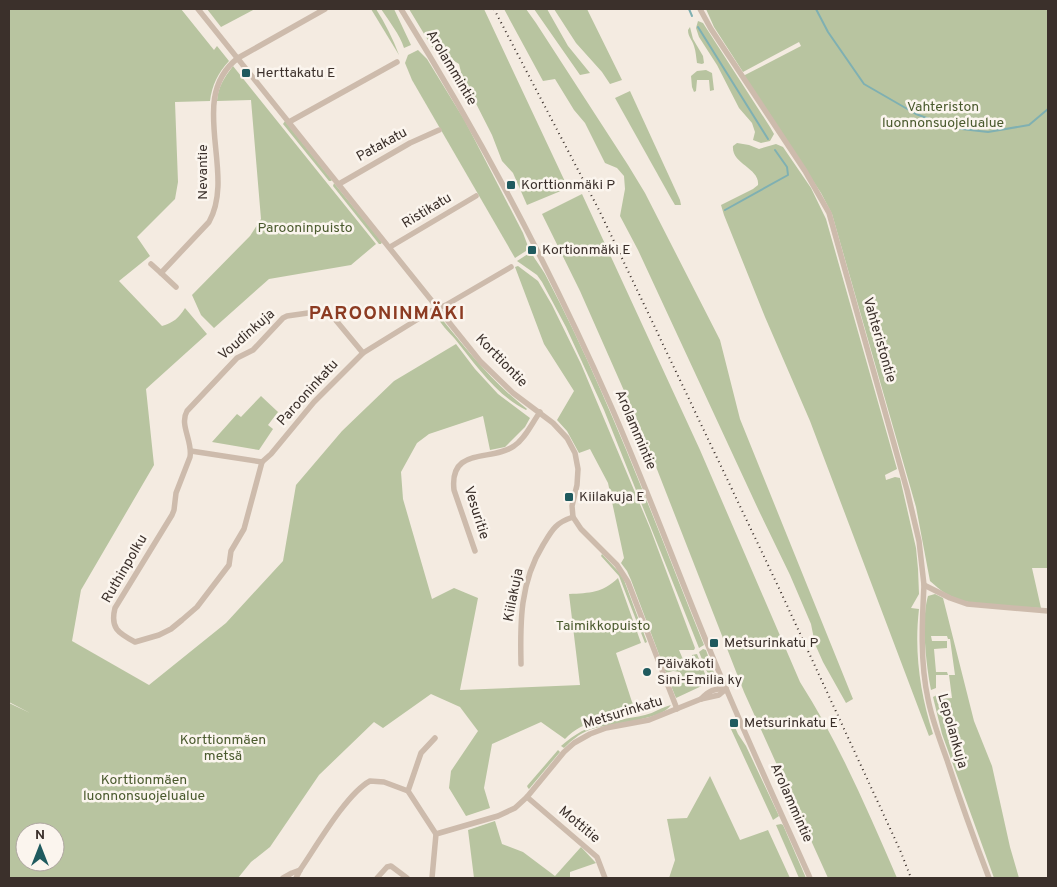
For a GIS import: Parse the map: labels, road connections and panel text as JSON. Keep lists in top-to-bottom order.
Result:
{
  "streets": {
    "street": [
      "Arolammintie",
      "Patakatu",
      "Nevantie",
      "Ristikatu",
      "Voudinkuja",
      "Vahteristontie",
      "Korttiontie",
      "Parooninkatu",
      "Vesuritie",
      "Ruthinpolku",
      "Kiilakuja",
      "Metsurinkatu",
      "Lepolankuja",
      "Mottitie"
    ]
  },
  "crossings": [
    ["Arolammintie", "Metsurinkatu"],
    ["Patakatu", "Korttiontie"],
    ["Nevantie", "Korttiontie"],
    ["Ristikatu", "Korttiontie"],
    ["Voudinkuja", "Parooninkatu"],
    ["Voudinkuja", "Ruthinpolku"],
    ["Vahteristontie", "Lepolankuja"],
    ["Korttiontie", "Parooninkatu"],
    ["Korttiontie", "Vesuritie"],
    ["Korttiontie", "Kiilakuja"],
    ["Parooninkatu", "Ruthinpolku"],
    ["Metsurinkatu", "Mottitie"]
  ],
  "districts": ["PAROONINMÄKI"],
  "parks": [
    "Vahteriston luonnonsuojelualue",
    "Parooninpuisto",
    "Taimikkopuisto",
    "Korttionmäen metsä",
    "Korttionmäen luonnonsuojelualue"
  ],
  "places": {
    "transit": [
      "Herttakatu E",
      "Korttionmäki P",
      "Kortionmäki E",
      "Kiilakuja E",
      "Metsurinkatu P",
      "Metsurinkatu E"
    ],
    "other": ["Päiväkoti Sini-Emilia ky"]
  },
  "north": "top"
}
